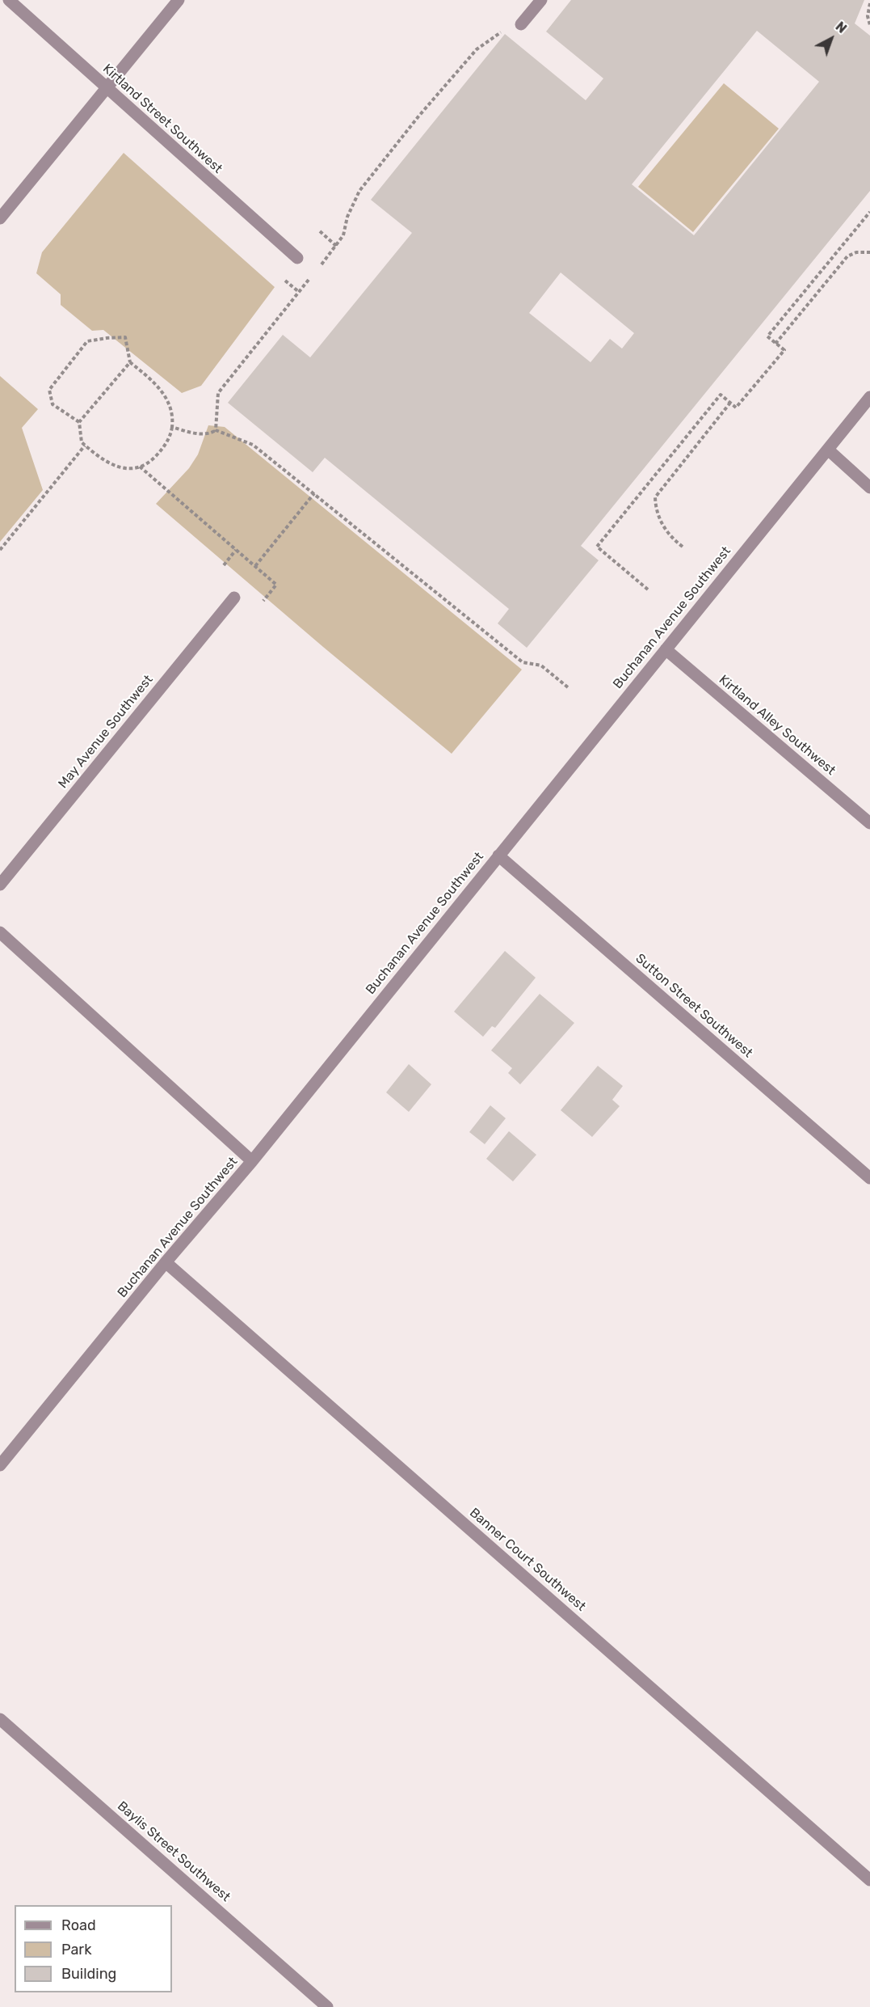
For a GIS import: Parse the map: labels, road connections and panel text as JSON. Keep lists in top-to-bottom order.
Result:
{
  "streets": {
    "street": [
      "Kirtland Street Southwest",
      "Buchanan Avenue Southwest",
      "Kirtland Alley Southwest",
      "May Avenue Southwest",
      "Sutton Street Southwest",
      "Banner Court Southwest",
      "Baylis Street Southwest"
    ]
  },
  "crossings": [
    ["Buchanan Avenue Southwest", "Kirtland Alley Southwest"],
    ["Buchanan Avenue Southwest", "Sutton Street Southwest"],
    ["Buchanan Avenue Southwest", "Banner Court Southwest"]
  ],
  "legend": ["Road", "Park", "Building"],
  "north": "top right"
}
